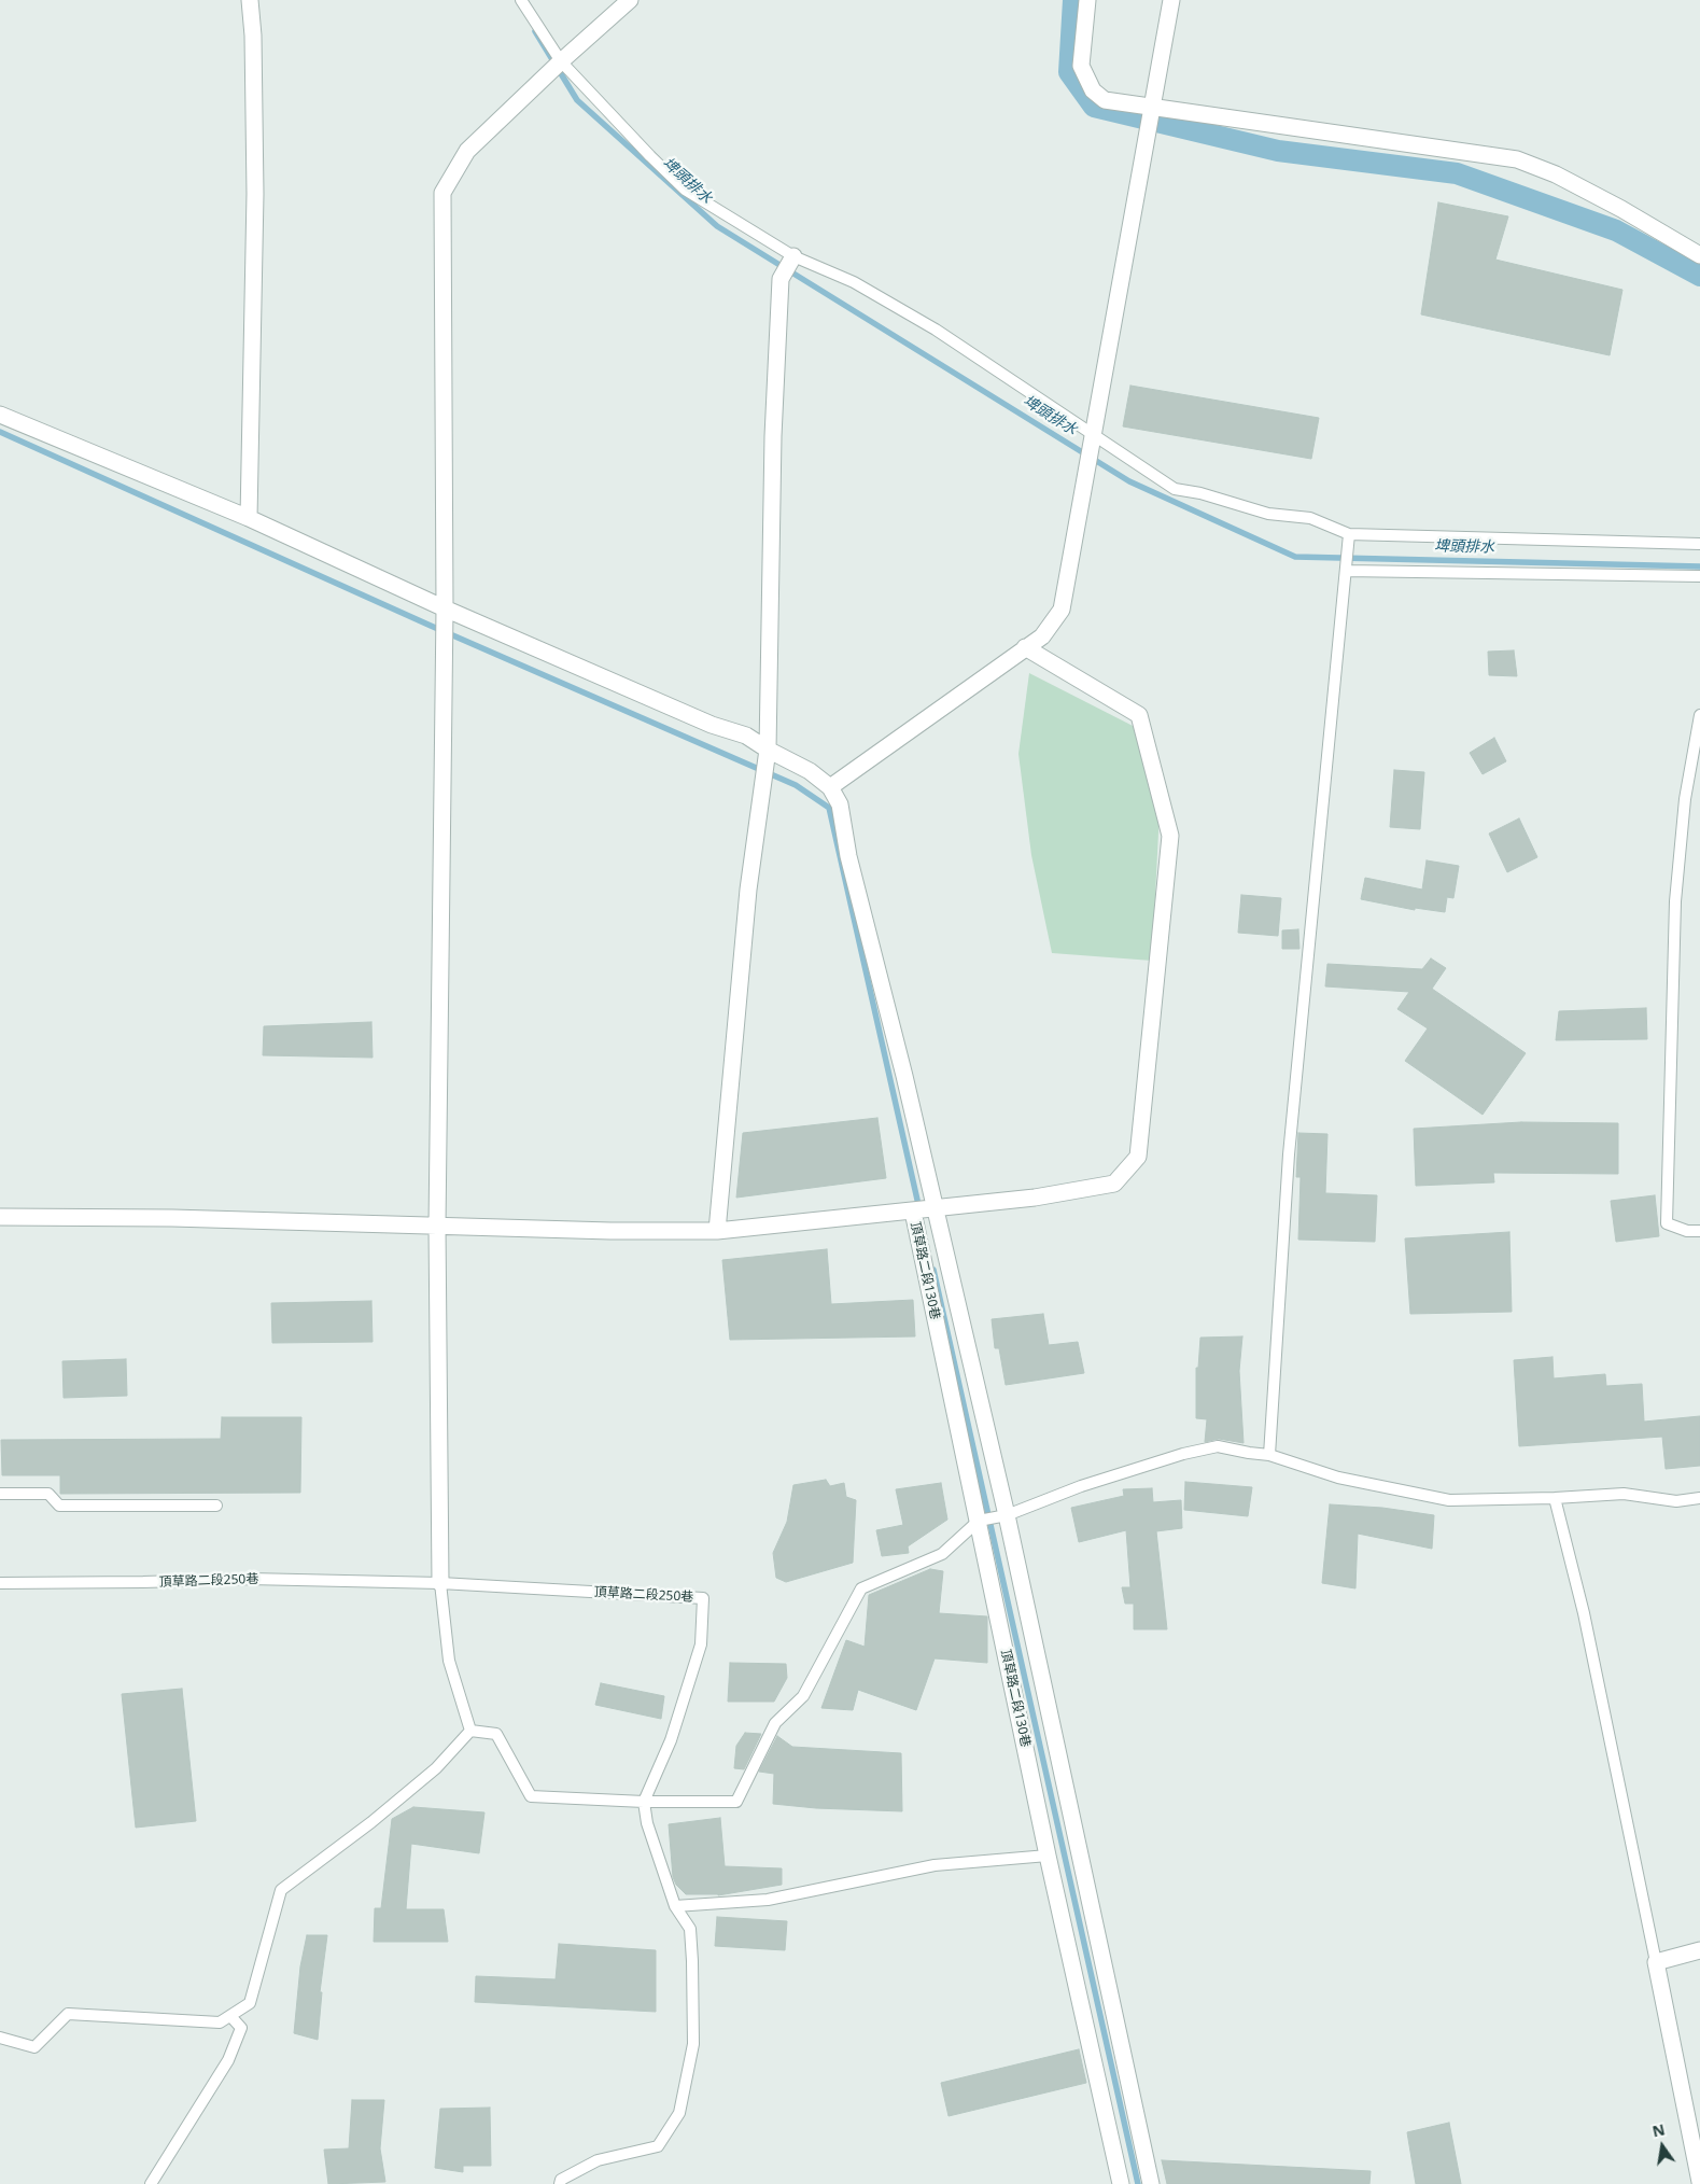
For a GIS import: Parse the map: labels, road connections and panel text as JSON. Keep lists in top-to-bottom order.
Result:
{
  "streets": {
    "street": ["頂草路二段130巷"],
    "lane": ["頂草路二段250巷"]
  },
  "water": ["埤頭排水"],
  "north": "top"
}
